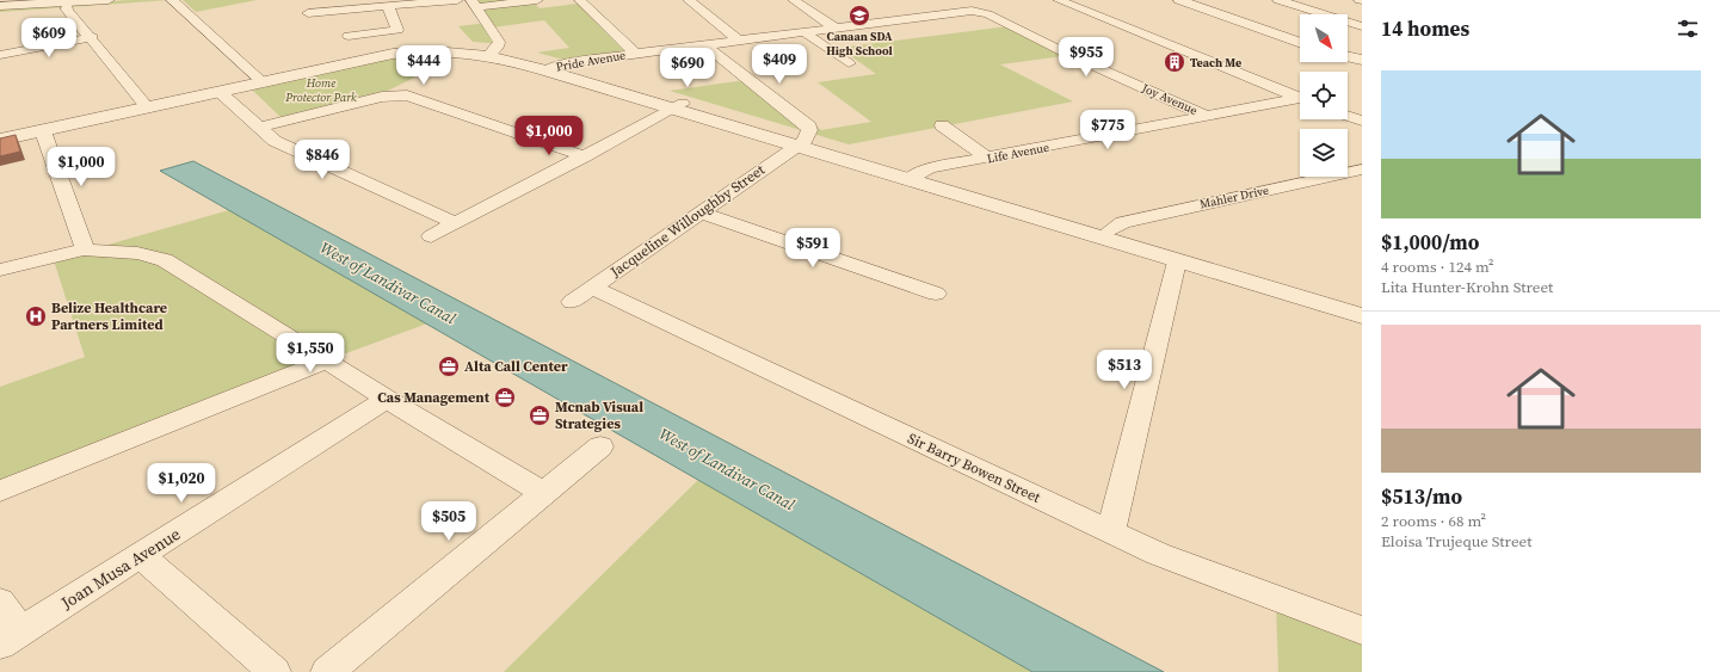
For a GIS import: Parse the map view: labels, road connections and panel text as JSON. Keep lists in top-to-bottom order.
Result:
{
  "streets": {
    "street": [
      "Pride Avenue",
      "Joy Avenue",
      "Life Avenue",
      "Mahler Drive",
      "Jacqueline Willoughby Street",
      "Sir Barry Bowen Street",
      "Joan Musa Avenue"
    ]
  },
  "crossings": [
    ["Pride Avenue", "Joy Avenue"],
    ["Joy Avenue", "Life Avenue"],
    ["Jacqueline Willoughby Street", "Sir Barry Bowen Street"]
  ],
  "water": ["West of Landivar Canal"],
  "parks": ["Home Protector Park"],
  "places": {
    "school or university": ["Canaan SDA High School"],
    "building": ["Teach Me"],
    "hospital": ["Belize Healthcare Partners Limited"],
    "office": ["Alta Call Center", "Cas Management", "Mcnab Visual Strategies"]
  },
  "north": "bottom right",
  "page": {
    "heading": "14 homes",
    "price": [
      "$609",
      "$955",
      "$409",
      "$444",
      "$690",
      "$775",
      "$1,000",
      "$846",
      "$1,000",
      "$591",
      "$1,550",
      "$513",
      "$1,020",
      "$505"
    ],
    "list": [
      {
        "name": "$1,000/mo",
        "note": "4 rooms · 124 m² · Lita Hunter-Krohn Street"
      },
      {
        "name": "$513/mo",
        "note": "2 rooms · 68 m² · Eloisa Trujeque Street"
      }
    ]
  }
}
